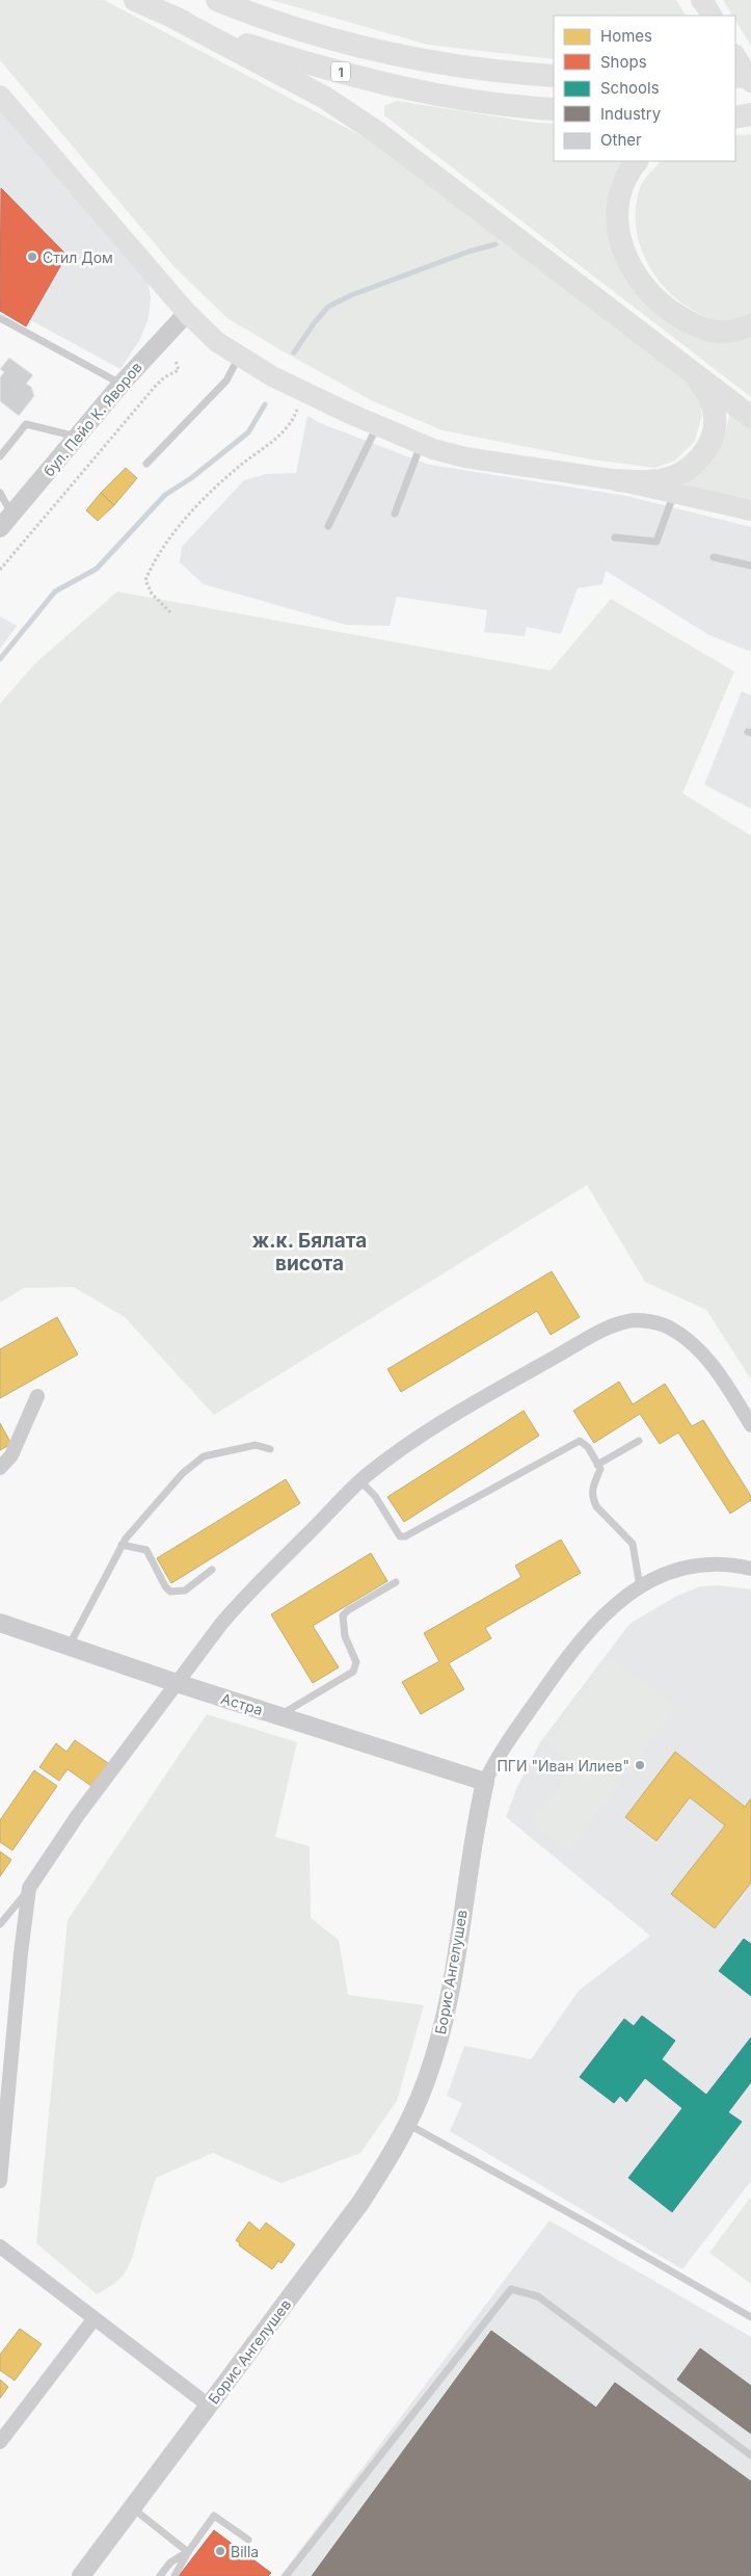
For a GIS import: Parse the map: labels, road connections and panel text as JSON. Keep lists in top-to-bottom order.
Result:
{
  "streets": {
    "main road": ["1"],
    "street": ["бул. Пейо К. Яворов", "Астра", "Борис Ангелушев"]
  },
  "crossings": [
    ["Астра", "Борис Ангелушев"]
  ],
  "districts": ["ж.к. Бялата висота"],
  "places": ["Стил Дом", "ПГИ \"Иван Илиев\"", "Billa"],
  "legend": [
    "Homes",
    "Shops",
    "Schools",
    "Industry",
    "Other"
  ]
}
